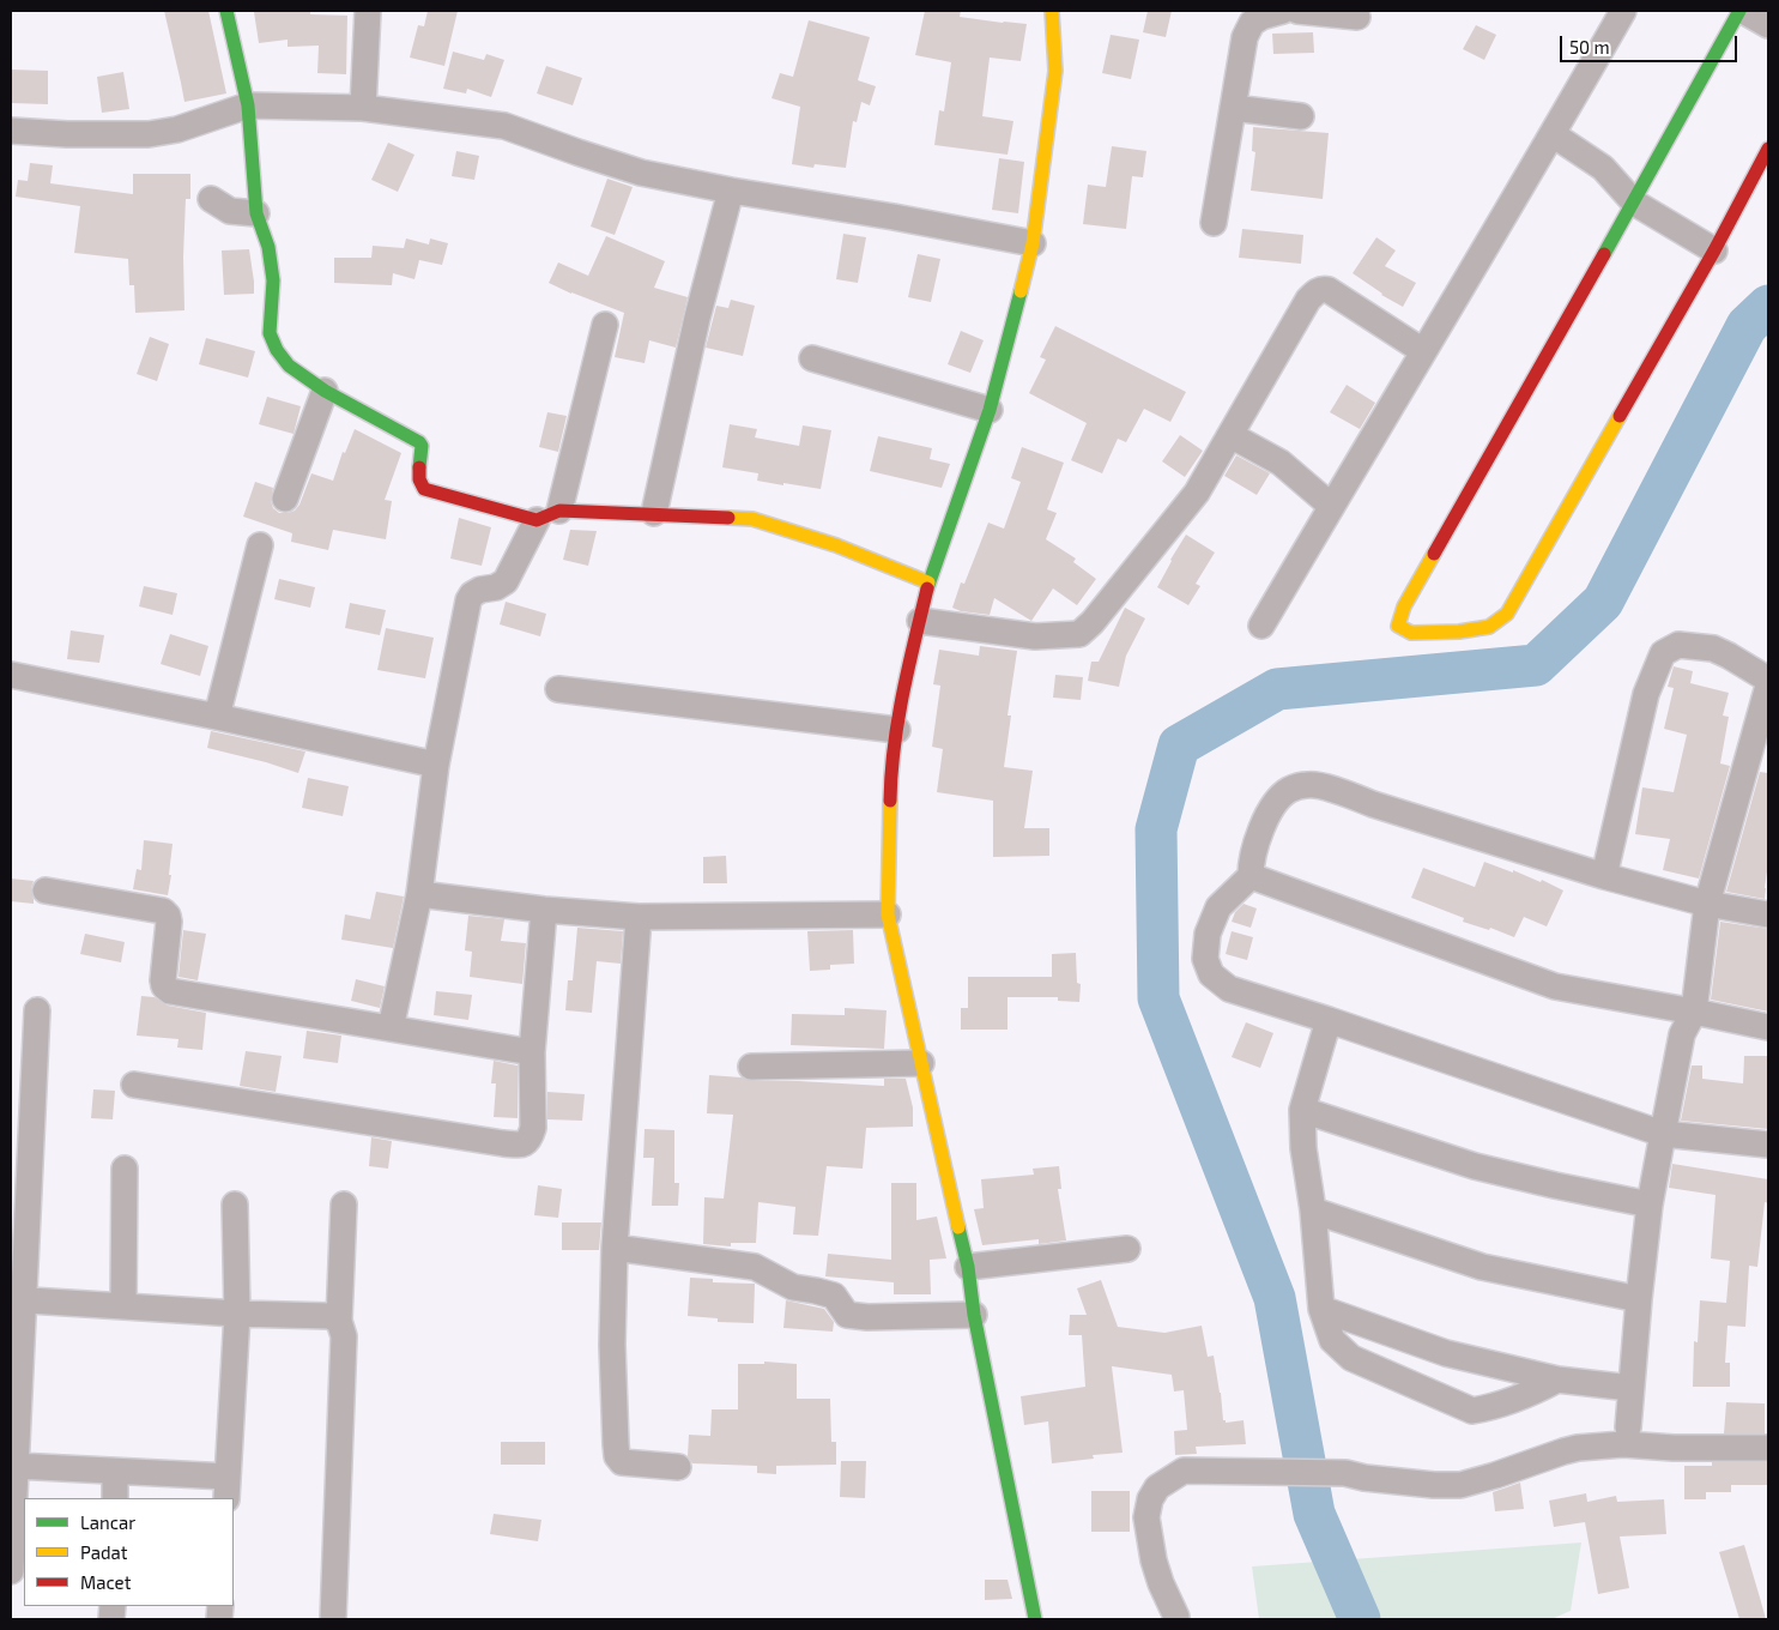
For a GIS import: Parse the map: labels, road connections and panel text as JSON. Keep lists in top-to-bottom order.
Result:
{
  "legend": ["Lancar", "Padat", "Macet"],
  "scale_bar": "50 m"
}
